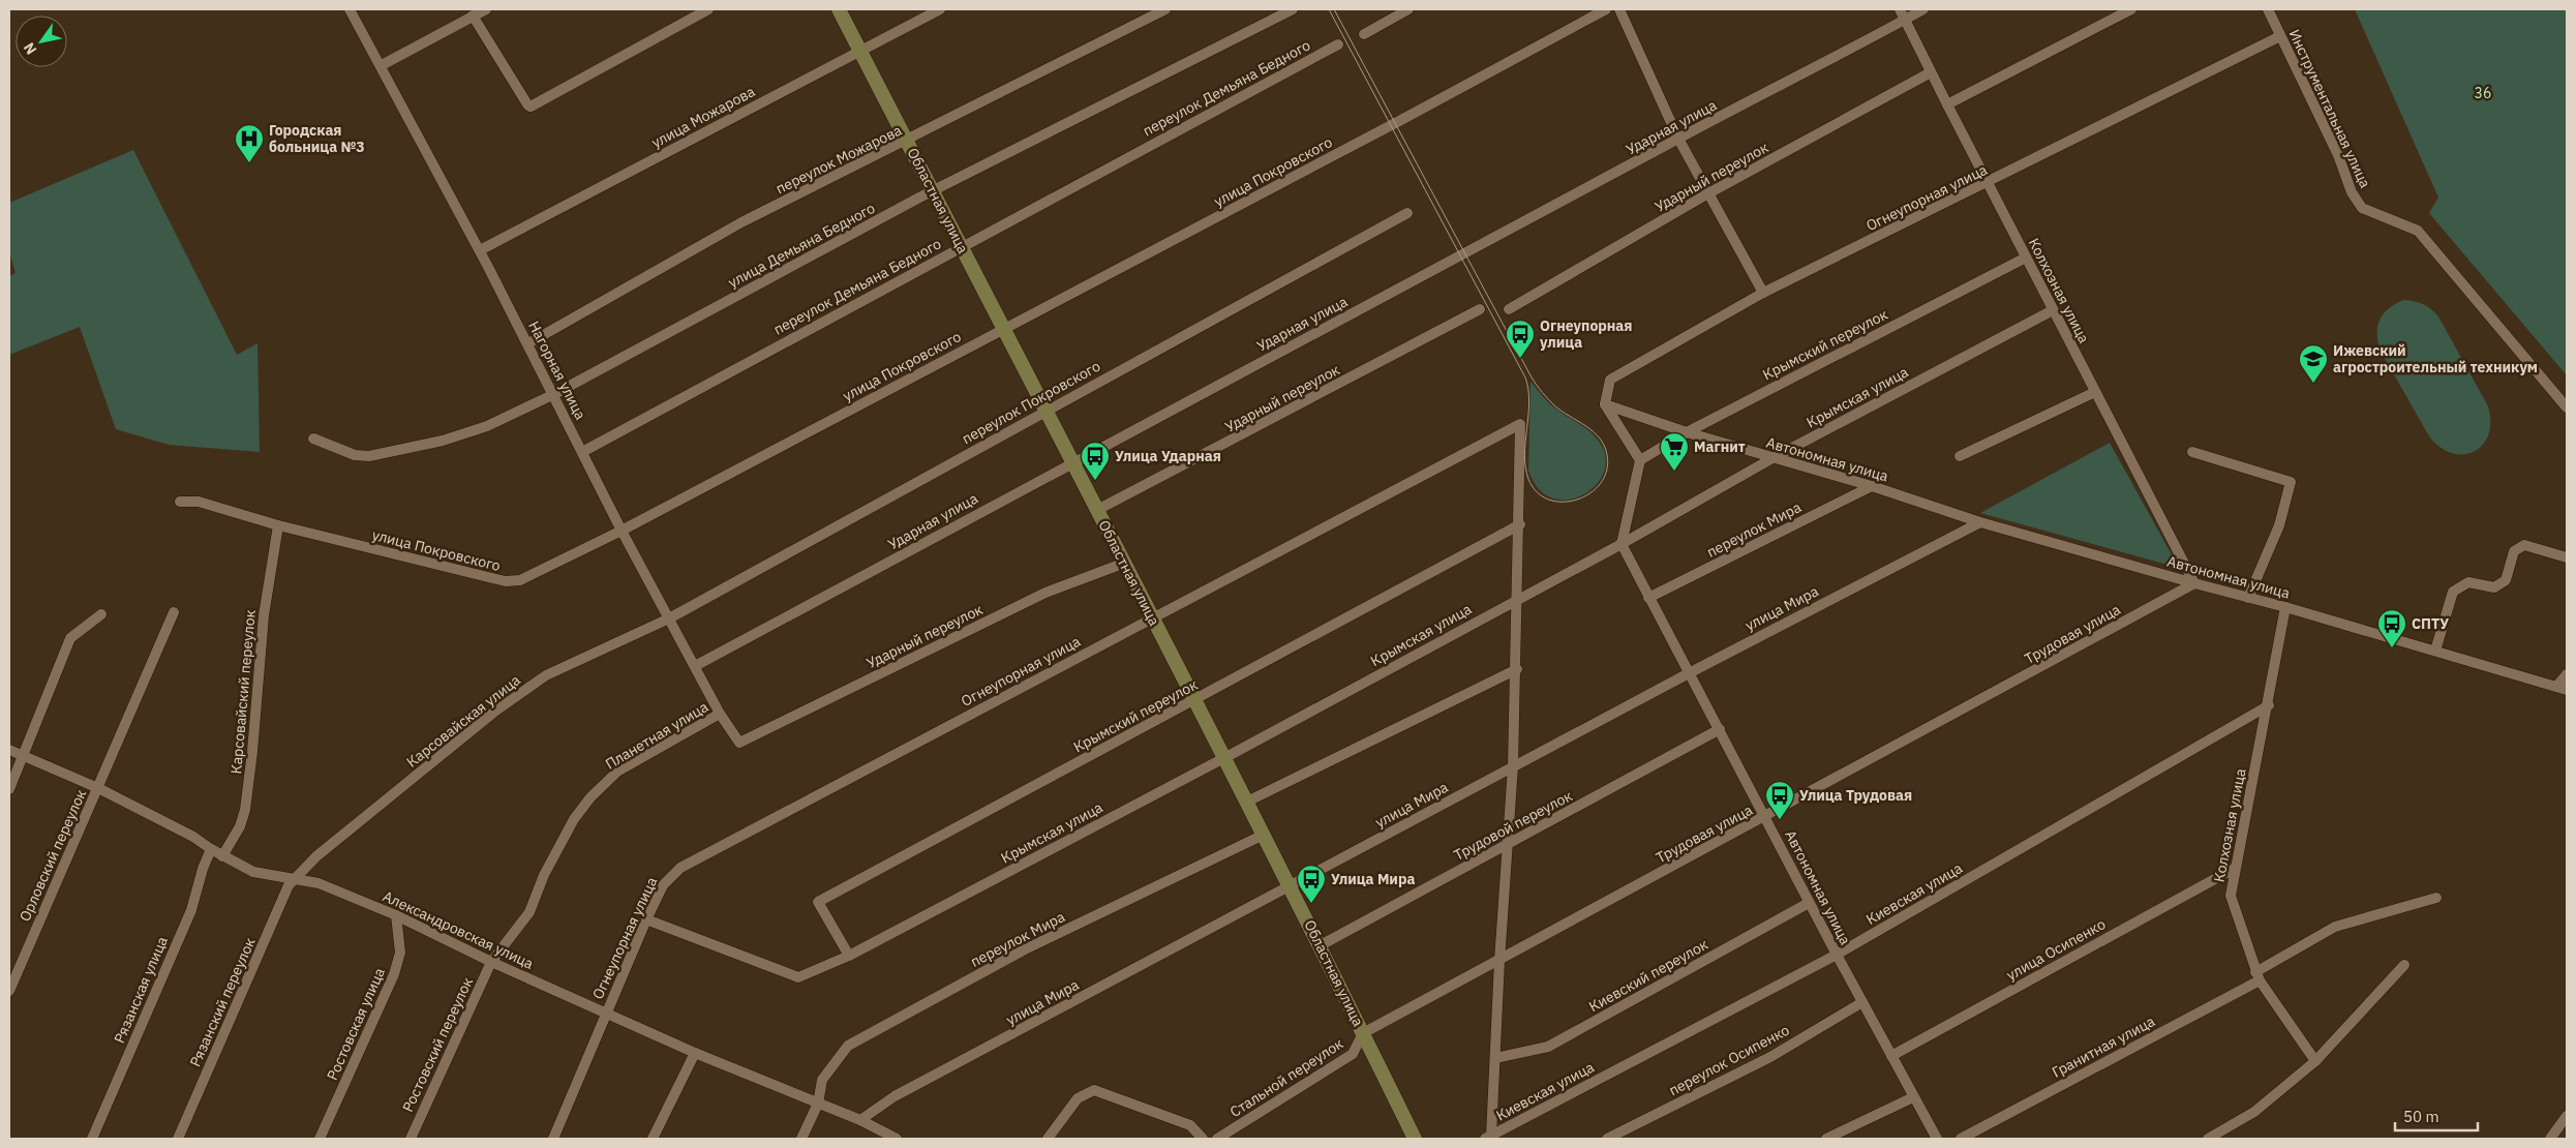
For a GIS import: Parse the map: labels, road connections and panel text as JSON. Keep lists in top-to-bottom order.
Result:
{
  "streets": {
    "main road": ["Областная улица"],
    "street": [
      "переулок Демьяна Бедного",
      "Инструментальная улица",
      "улица Можарова",
      "Ударная улица",
      "переулок Можарова",
      "улица Покровского",
      "Ударный переулок",
      "Огнеупорная улица",
      "улица Демьяна Бедного",
      "Колхозная улица",
      "Крымский переулок",
      "Нагорная улица",
      "Крымская улица",
      "переулок Покровского",
      "Автономная улица",
      "переулок Мира",
      "улица Мира",
      "Трудовая улица",
      "Карсовайский переулок",
      "Карсовайская улица",
      "Планетная улица",
      "Трудовой переулок",
      "Орловский переулок",
      "Киевская улица",
      "Александровская улица",
      "улица Осипенко",
      "Киевский переулок",
      "Рязанская улица",
      "Рязанский переулок",
      "Ростовская улица",
      "Ростовский переулок",
      "Гранитная улица",
      "переулок Осипенко",
      "Стальной переулок"
    ]
  },
  "crossings": [
    ["переулок Демьяна Бедного", "Областная улица"],
    ["переулок Демьяна Бедного", "Нагорная улица"],
    ["Инструментальная улица", "Огнеупорная улица"],
    ["улица Можарова", "Областная улица"],
    ["улица Можарова", "Нагорная улица"],
    ["Ударная улица", "Областная улица"],
    ["Ударная улица", "Колхозная улица"],
    ["Ударная улица", "Нагорная улица"],
    ["переулок Можарова", "Областная улица"],
    ["переулок Можарова", "Нагорная улица"],
    ["улица Покровского", "Областная улица"],
    ["улица Покровского", "Нагорная улица"],
    ["улица Покровского", "Карсовайский переулок"],
    ["Ударный переулок", "Областная улица"],
    ["Ударный переулок", "Колхозная улица"],
    ["Ударный переулок", "Нагорная улица"],
    ["Огнеупорная улица", "Областная улица"],
    ["Огнеупорная улица", "Колхозная улица"],
    ["Огнеупорная улица", "Крымский переулок"],
    ["Огнеупорная улица", "Крымская улица"],
    ["Огнеупорная улица", "Автономная улица"],
    ["Огнеупорная улица", "Александровская улица"],
    ["Областная улица", "улица Демьяна Бедного"],
    ["Областная улица", "Крымский переулок"],
    ["Областная улица", "Крымская улица"],
    ["Областная улица", "переулок Покровского"],
    ["Областная улица", "переулок Мира"],
    ["Областная улица", "улица Мира"],
    ["Областная улица", "Трудовая улица"],
    ["Областная улица", "Трудовой переулок"],
    ["Областная улица", "Стальной переулок"],
    ["улица Демьяна Бедного", "Нагорная улица"],
    ["Колхозная улица", "Крымский переулок"],
    ["Колхозная улица", "Крымская улица"],
    ["Колхозная улица", "Автономная улица"],
    ["Колхозная улица", "Трудовая улица"],
    ["Колхозная улица", "Киевская улица"],
    ["Колхозная улица", "улица Осипенко"],
    ["Колхозная улица", "Гранитная улица"],
    ["Крымский переулок", "Крымская улица"],
    ["Крымский переулок", "Автономная улица"],
    ["Нагорная улица", "переулок Покровского"],
    ["Нагорная улица", "Карсовайская улица"],
    ["Нагорная улица", "Планетная улица"],
    ["Крымская улица", "Автономная улица"],
    ["переулок Покровского", "Карсовайская улица"],
    ["Автономная улица", "переулок Мира"],
    ["Автономная улица", "улица Мира"],
    ["Автономная улица", "Трудовая улица"],
    ["Автономная улица", "Трудовой переулок"],
    ["Автономная улица", "Киевская улица"],
    ["Автономная улица", "улица Осипенко"],
    ["Автономная улица", "Киевский переулок"],
    ["Автономная улица", "переулок Осипенко"],
    ["переулок Мира", "Александровская улица"],
    ["улица Мира", "Александровская улица"],
    ["Трудовая улица", "Стальной переулок"],
    ["Карсовайский переулок", "Александровская улица"],
    ["Карсовайская улица", "Александровская улица"],
    ["Карсовайская улица", "Рязанский переулок"],
    ["Планетная улица", "Александровская улица"],
    ["Планетная улица", "Ростовский переулок"],
    ["Орловский переулок", "Александровская улица"],
    ["Александровская улица", "Рязанская улица"],
    ["Александровская улица", "Рязанский переулок"],
    ["Александровская улица", "Ростовская улица"],
    ["Александровская улица", "Ростовский переулок"]
  ],
  "parks": ["36"],
  "places": {
    "hospital": ["Городская больница №3"],
    "bus stop": [
      "Огнеупорная улица",
      "Улица Ударная",
      "СПТУ",
      "Улица Трудовая",
      "Улица Мира"
    ],
    "school or university": ["Ижевский агростроительный техникум"],
    "supermarket": ["Магнит"]
  },
  "scale_bar": "50 m",
  "north": "bottom left"
}
